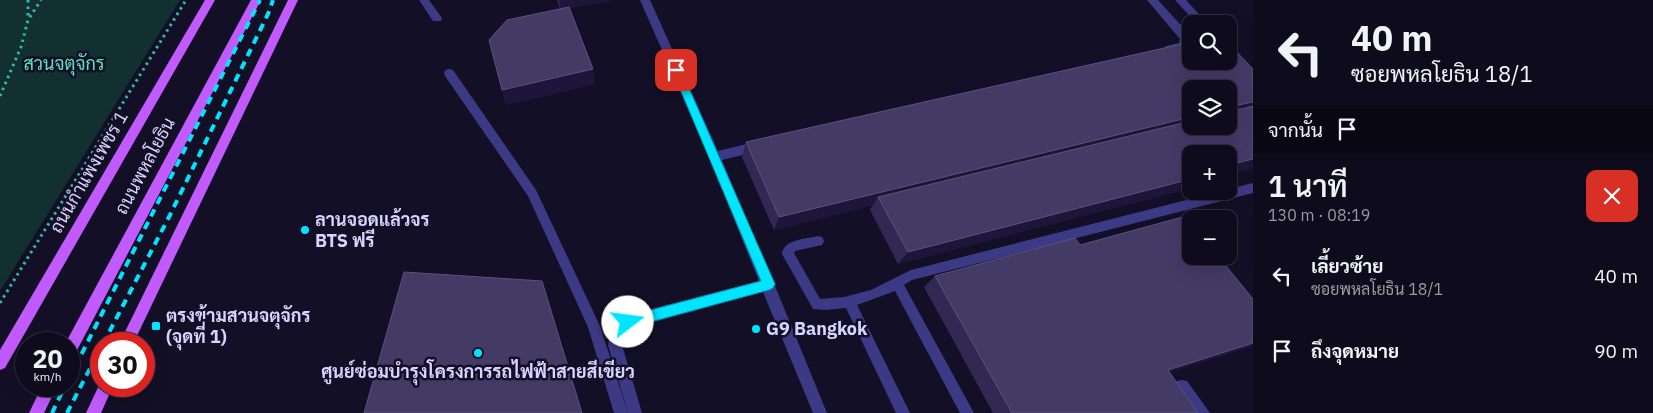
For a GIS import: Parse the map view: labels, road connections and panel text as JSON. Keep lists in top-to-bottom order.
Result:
{
  "streets": {
    "main road": ["ถนนพหลโยธิน", "ถนนกำแพงเพชร 1"]
  },
  "parks": ["สวนจตุจักร"],
  "places": {
    "other": ["ลานจอดแล้วจร BTS ฟรี", "G9 Bangkok", "ศูนย์ซ่อมบำรุงโครงการรถไฟฟ้าสายสีเขียว"],
    "transit": ["ตรงข้ามสวนจตุจักร (จุดที่ 1)"]
  },
  "page": {
    "turn": ["40 m", "ซอยพหลโยธิน 18/1"],
    "map_buttons": ["+", "−"],
    "then": "จากนั้น",
    "heading": ["1 นาที", "130 m · 08:19"],
    "list": [
      {
        "name": "เลี้ยวซ้าย",
        "note": "ซอยพหลโยธิน 18/1",
        "value": "40 m"
      },
      {
        "name": "ถึงจุดหมาย",
        "value": "90 m"
      }
    ],
    "speed": "20 km/h",
    "limit": "30"
  }
}
